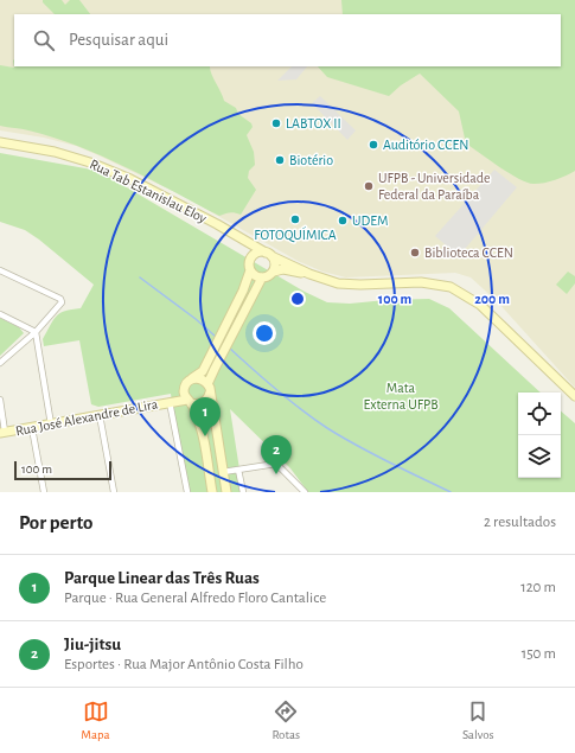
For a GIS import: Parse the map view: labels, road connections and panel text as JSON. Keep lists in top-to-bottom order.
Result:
{
  "streets": {
    "street": ["Rua Tab Estanislau Eloy", "Rua José Alexandre de Lira"]
  },
  "crossings": [
    ["Rua Tab Estanislau Eloy", "Rua José Alexandre de Lira"]
  ],
  "parks": ["Mata Externa UFPB"],
  "places": [
    "LABTOX II",
    "Auditório CCEN",
    "Biotério",
    "UFPB - Universidade Federal da Paraíba",
    "FOTOQUÍMICA",
    "UDEM",
    "Biblioteca CCEN"
  ],
  "scale_bar": "100 m",
  "page": {
    "search": "Pesquisar aqui",
    "pins": ["1", "2"],
    "scale": "100 m",
    "heading": ["Por perto", "2 resultados"],
    "list": [
      {
        "mark": "1",
        "name": "Parque Linear das Três Ruas",
        "note": "Parque · Rua General Alfredo Floro Cantalice",
        "value": "120 m"
      },
      {
        "mark": "2",
        "name": "Jiu-jitsu",
        "note": "Esportes · Rua Major Antônio Costa Filho",
        "value": "150 m"
      }
    ],
    "nav": ["Mapa", "Rotas", "Salvos"]
  },
  "rings": ["100 m", "200 m"]
}
